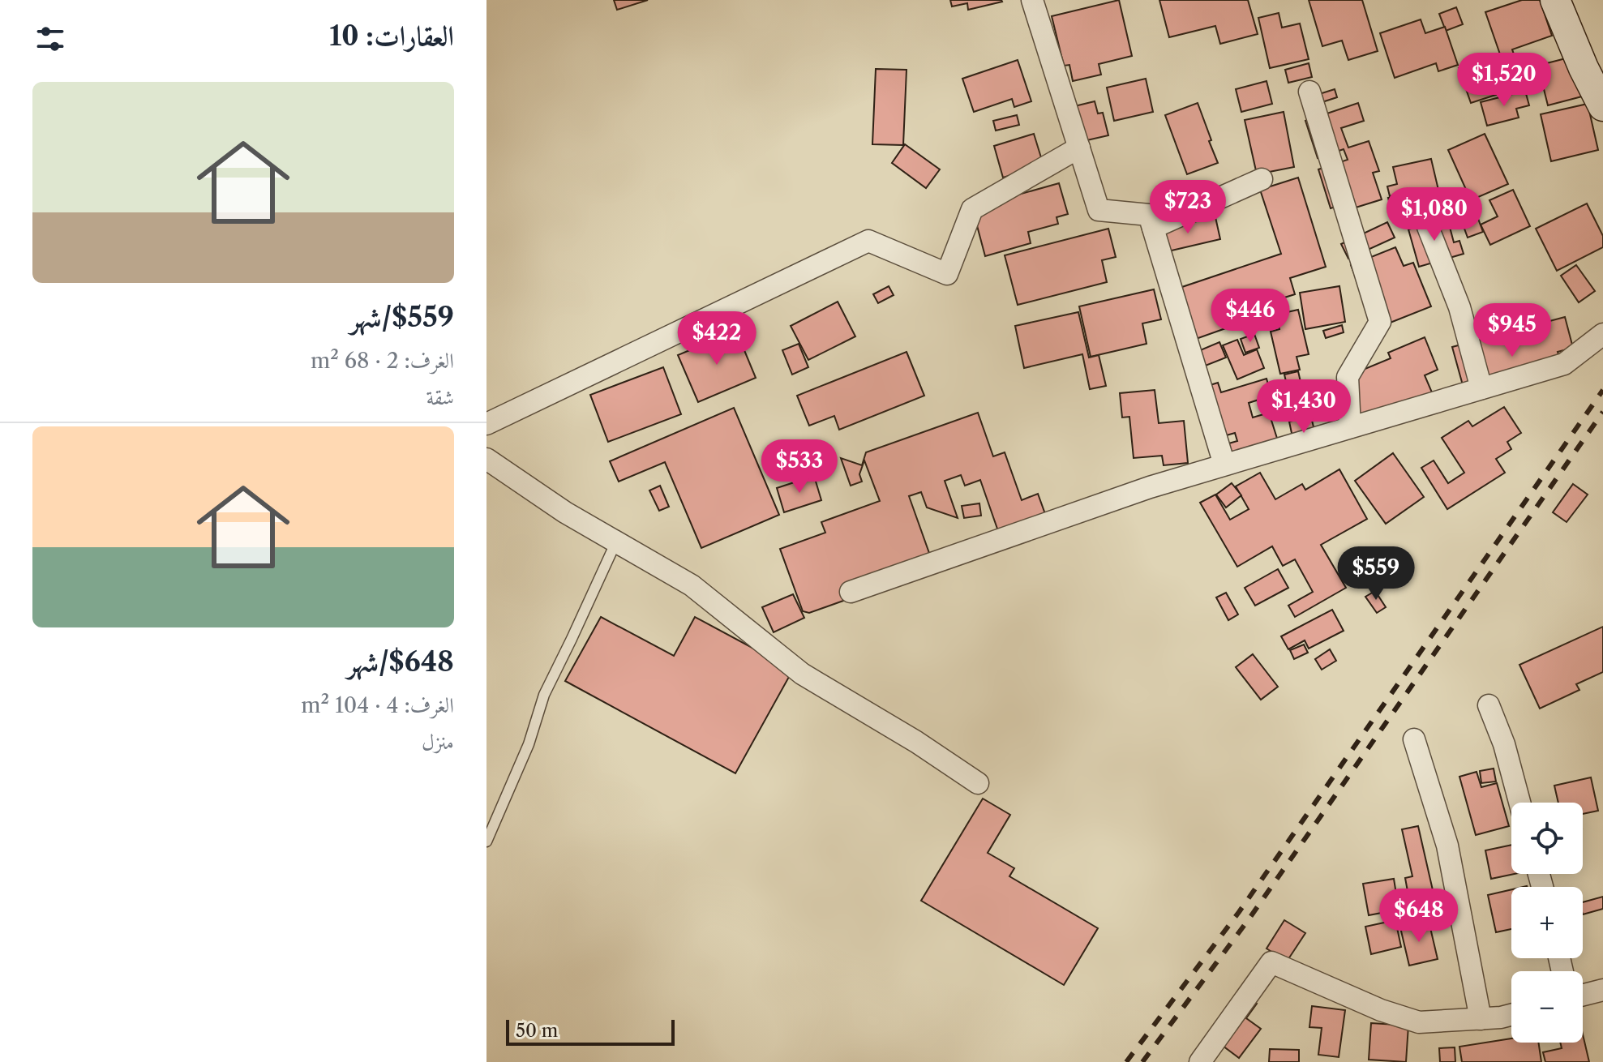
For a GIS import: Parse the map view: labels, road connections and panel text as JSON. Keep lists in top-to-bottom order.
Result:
{
  "scale_bar": "50 m",
  "page": {
    "heading": "العقارات: 10",
    "price": [
      "$1,520",
      "$723",
      "$1,080",
      "$446",
      "$945",
      "$422",
      "$1,430",
      "$533",
      "$559",
      "$648"
    ],
    "list": [
      {
        "name": "$559/شهر",
        "note": "الغرف: 2 · 68 m² · شقة"
      },
      {
        "name": "$648/شهر",
        "note": "الغرف: 4 · 104 m² · منزل"
      }
    ],
    "map_buttons": ["+", "−"],
    "scale": "50 m"
  }
}
